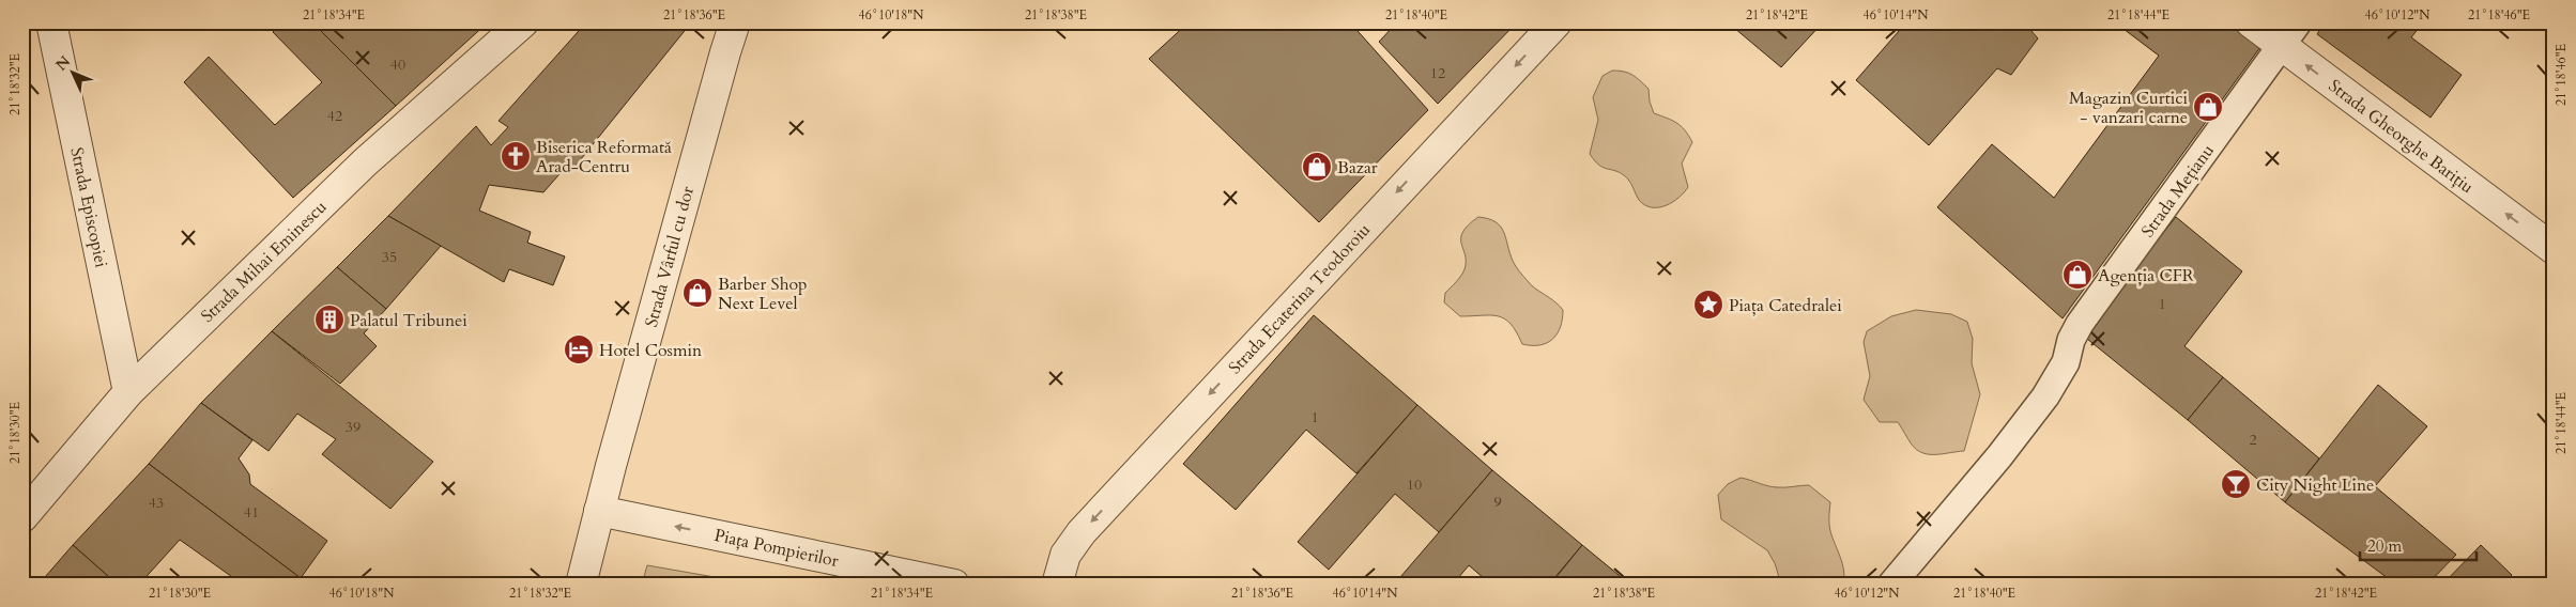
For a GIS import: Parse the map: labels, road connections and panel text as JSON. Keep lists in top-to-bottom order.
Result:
{
  "streets": {
    "street": [
      "Strada Gheorghe Barițiu",
      "Strada Mețianu",
      "Strada Episcopiei",
      "Strada Vârful cu dor",
      "Strada Mihai Eminescu",
      "Strada Ecaterina Teodoroiu",
      "Piața Pompierilor"
    ]
  },
  "crossings": [
    ["Strada Gheorghe Barițiu", "Strada Mețianu"],
    ["Strada Episcopiei", "Strada Mihai Eminescu"],
    ["Strada Vârful cu dor", "Piața Pompierilor"]
  ],
  "one_way": ["Strada Gheorghe Barițiu", "Strada Ecaterina Teodoroiu", "Piața Pompierilor"],
  "places": {
    "shop": [
      "Magazin Curtici - vanzari carne",
      "Bazar",
      "Agenția CFR",
      "Barber Shop Next Level"
    ],
    "church": ["Biserica Reformată Arad-Centru"],
    "place": ["Piața Catedralei"],
    "building": ["Palatul Tribunei"],
    "hotel": ["Hotel Cosmin"],
    "bar": ["City Night Line"]
  },
  "house_numbers": [
    "40",
    "12",
    "42",
    "35",
    "1",
    "1",
    "39",
    "2",
    "10",
    "9",
    "43",
    "41"
  ],
  "scale_bar": "20 m",
  "north": "top left",
  "coordinates": [
    "21°18'34\"E",
    "21°18'36\"E",
    "46°10'18\"N",
    "21°18'38\"E",
    "21°18'40\"E",
    "21°18'42\"E",
    "46°10'14\"N",
    "21°18'44\"E",
    "46°10'12\"N",
    "21°18'46\"E",
    "21°18'32\"E",
    "21°18'30\"E"
  ]
}
